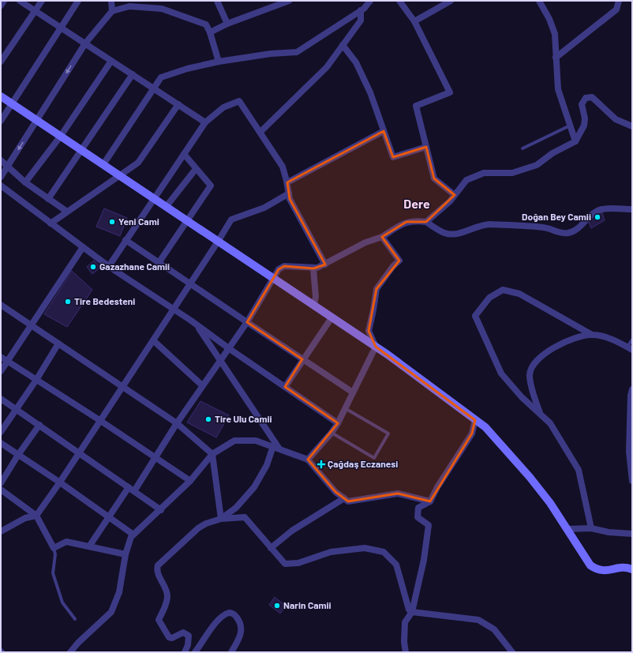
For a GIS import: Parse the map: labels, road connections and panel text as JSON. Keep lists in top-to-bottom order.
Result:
{
  "districts": ["Dere"],
  "places": {
    "other": [
      "Doğan Bey Camii",
      "Yeni Cami",
      "Gazazhane Camii",
      "Tire Bedesteni",
      "Tire Ulu Camii",
      "Narin Camii"
    ],
    "health": ["Çağdaş Eczanesi"]
  }
}
